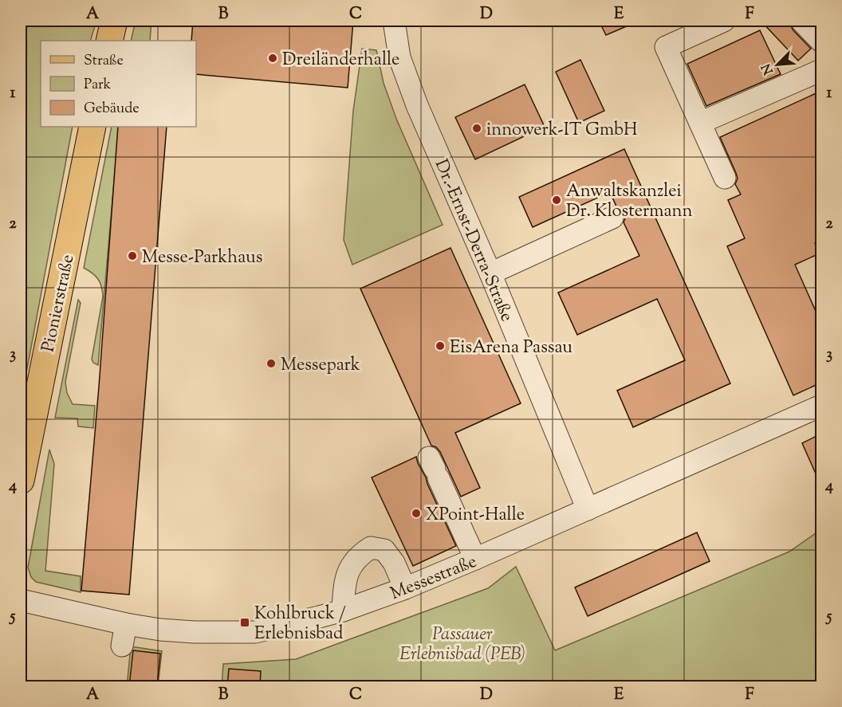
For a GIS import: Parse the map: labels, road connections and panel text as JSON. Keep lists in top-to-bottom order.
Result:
{
  "streets": {
    "main road": ["Pionierstraße"],
    "street": ["Dr.-Ernst-Derra-Straße", "Messestraße"]
  },
  "crossings": [
    ["Dr.-Ernst-Derra-Straße", "Messestraße"]
  ],
  "parks": ["Passauer Erlebnisbad (PEB)"],
  "places": {
    "other": [
      "Dreiländerhalle",
      "innowerk-IT GmbH",
      "Anwaltskanzlei Dr. Klostermann",
      "Messe-Parkhaus",
      "EisArena Passau",
      "Messepark",
      "XPoint-Halle"
    ],
    "transit": ["Kohlbruck / Erlebnisbad"]
  },
  "legend": ["Straße", "Park", "Gebäude"],
  "north": "bottom left",
  "grid": {
    "columns": [
      "A",
      "B",
      "C",
      "D",
      "E",
      "F"
    ],
    "rows": [
      "1",
      "2",
      "3",
      "4",
      "5"
    ]
  }
}
